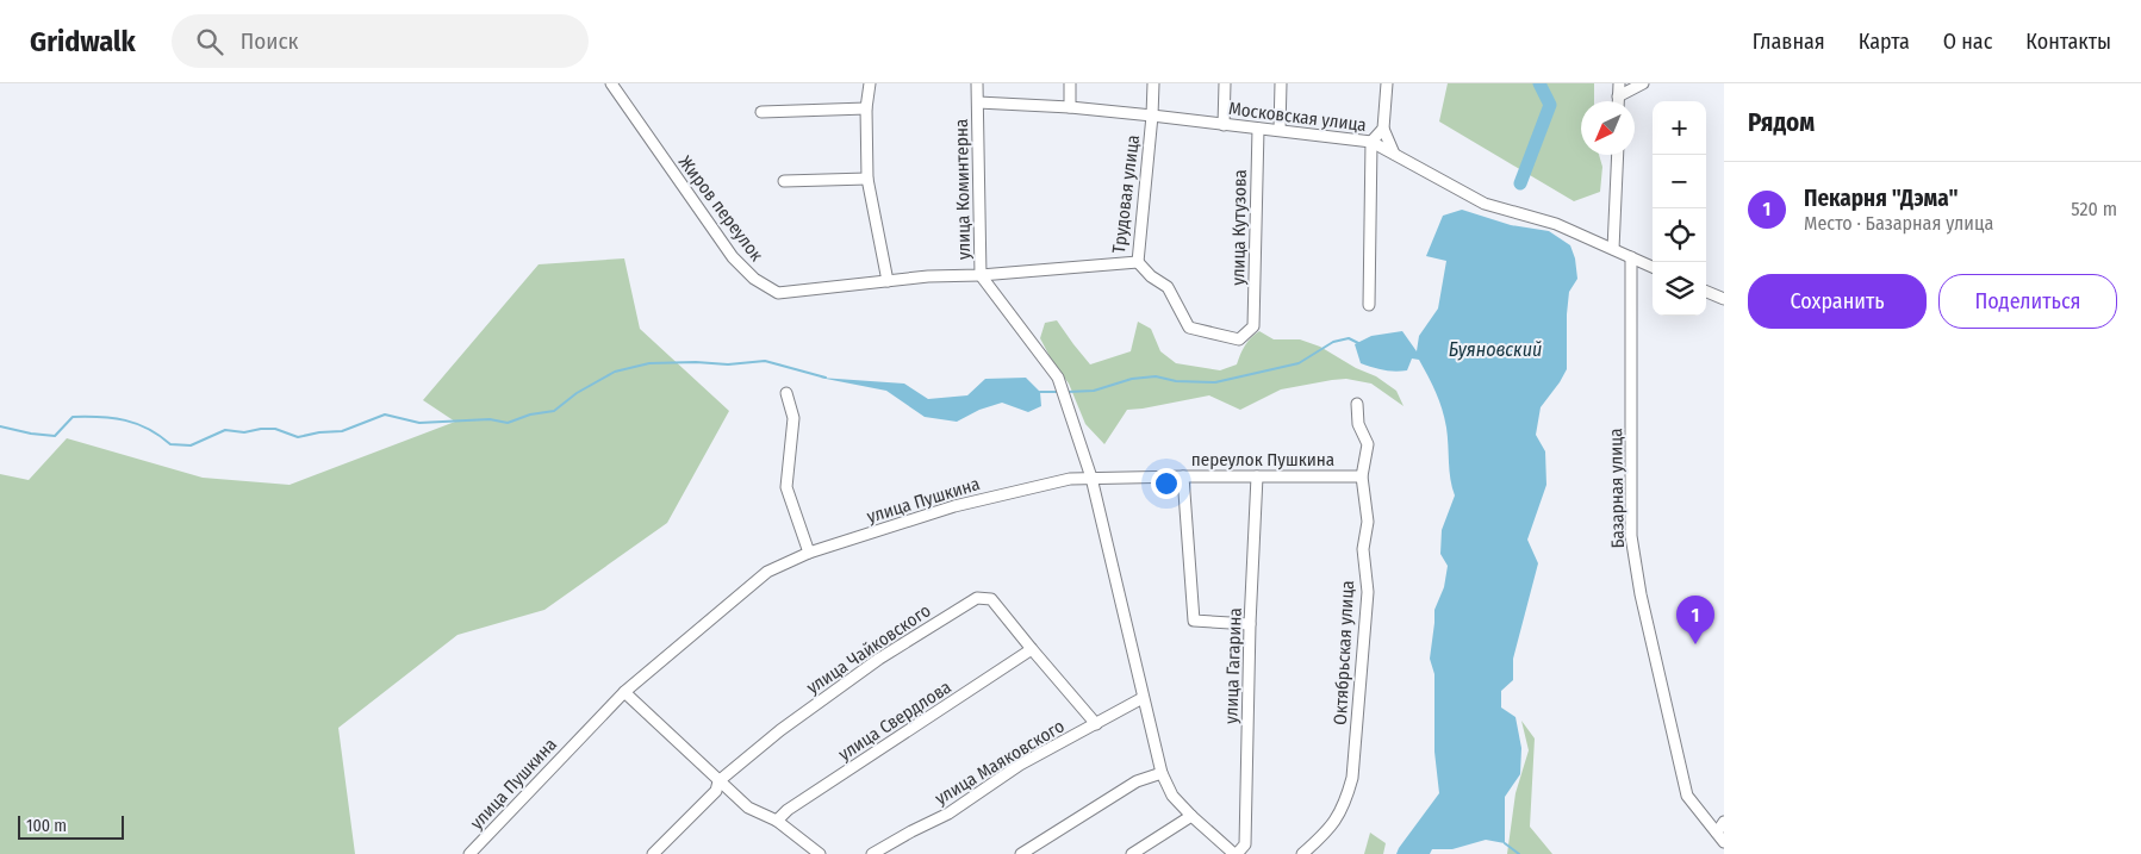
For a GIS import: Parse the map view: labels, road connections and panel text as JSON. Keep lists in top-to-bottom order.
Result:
{
  "streets": {
    "street": [
      "Московская улица",
      "улица Коминтерна",
      "Трудовая улица",
      "Жиров переулок",
      "улица Кутузова",
      "переулок Пушкина",
      "Базарная улица",
      "улица Пушкина",
      "улица Чайковского",
      "Октябрьская улица",
      "улица Гагарина",
      "улица Свердлова",
      "улица Маяковского"
    ]
  },
  "crossings": [
    ["Московская улица", "улица Коминтерна"],
    ["Московская улица", "Трудовая улица"],
    ["Московская улица", "улица Кутузова"],
    ["Московская улица", "Базарная улица"],
    ["улица Коминтерна", "Трудовая улица"],
    ["улица Коминтерна", "Жиров переулок"],
    ["улица Коминтерна", "переулок Пушкина"],
    ["улица Коминтерна", "улица Пушкина"],
    ["Трудовая улица", "Жиров переулок"],
    ["Трудовая улица", "улица Кутузова"],
    ["переулок Пушкина", "улица Пушкина"],
    ["переулок Пушкина", "Октябрьская улица"],
    ["переулок Пушкина", "улица Гагарина"],
    ["улица Чайковского", "улица Свердлова"],
    ["улица Чайковского", "улица Маяковского"]
  ],
  "water": ["Буяновский"],
  "scale_bar": "100 m",
  "north": "bottom left",
  "page": {
    "header": "Gridwalk",
    "search": "Поиск",
    "nav": [
      "Главная",
      "Карта",
      "О нас",
      "Контакты"
    ],
    "heading": "Рядом",
    "map_buttons": ["+", "−"],
    "list": [
      {
        "mark": "1",
        "name": "Пекарня \"Дэма\"",
        "note": "Место · Базарная улица",
        "value": "520 m"
      }
    ],
    "buttons": ["Сохранить", "Поделиться"],
    "pins": "1",
    "scale": "100 m"
  }
}
